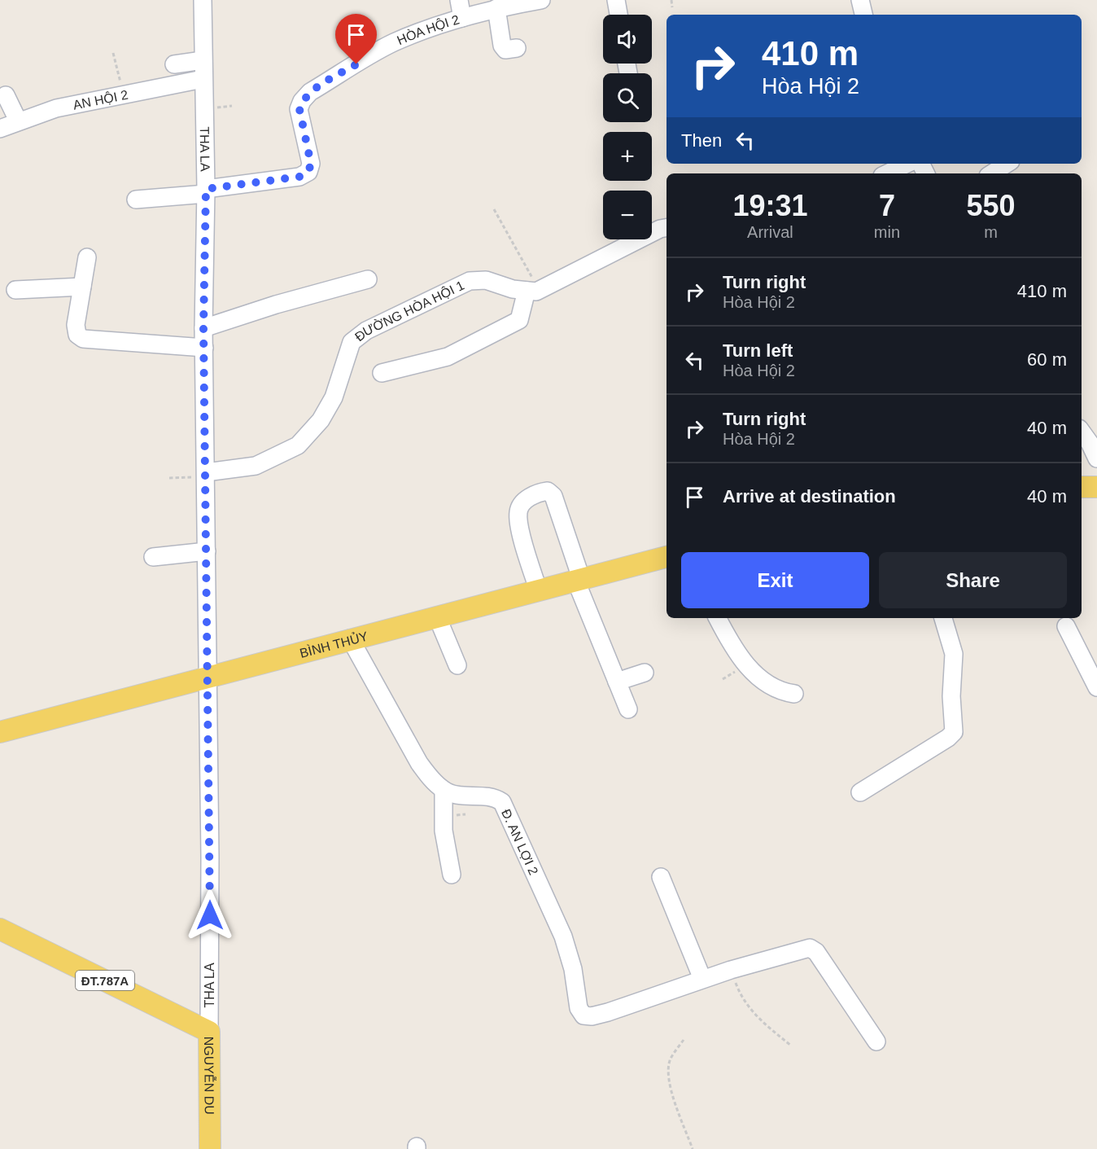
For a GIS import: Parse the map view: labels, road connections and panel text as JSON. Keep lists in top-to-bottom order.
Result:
{
  "streets": {
    "main road": ["BÌNH THỦY", "ĐT.787A", "NGUYỄN DU"],
    "street": [
      "HÒA HỘI 2",
      "AN HỘI 2",
      "THA LA",
      "ĐƯỜNG HÒA HỘI 1",
      "Đ. AN LỢI 2"
    ]
  },
  "crossings": [
    ["HÒA HỘI 2", "THA LA"],
    ["AN HỘI 2", "THA LA"],
    ["THA LA", "ĐƯỜNG HÒA HỘI 1"],
    ["THA LA", "BÌNH THỦY"],
    ["THA LA", "NGUYỄN DU"]
  ],
  "page": {
    "map_buttons": ["+", "−"],
    "turn": ["410 m", "Hòa Hội 2"],
    "then": "Then",
    "eta": [
      "19:31",
      "Arrival",
      "7",
      "min",
      "550",
      "m"
    ],
    "list": [
      {
        "name": "Turn right",
        "note": "Hòa Hội 2",
        "value": "410 m"
      },
      {
        "name": "Turn left",
        "note": "Hòa Hội 2",
        "value": "60 m"
      },
      {
        "name": "Turn right",
        "note": "Hòa Hội 2",
        "value": "40 m"
      },
      {
        "name": "Arrive at destination",
        "value": "40 m"
      }
    ],
    "buttons": ["Exit", "Share"]
  }
}
